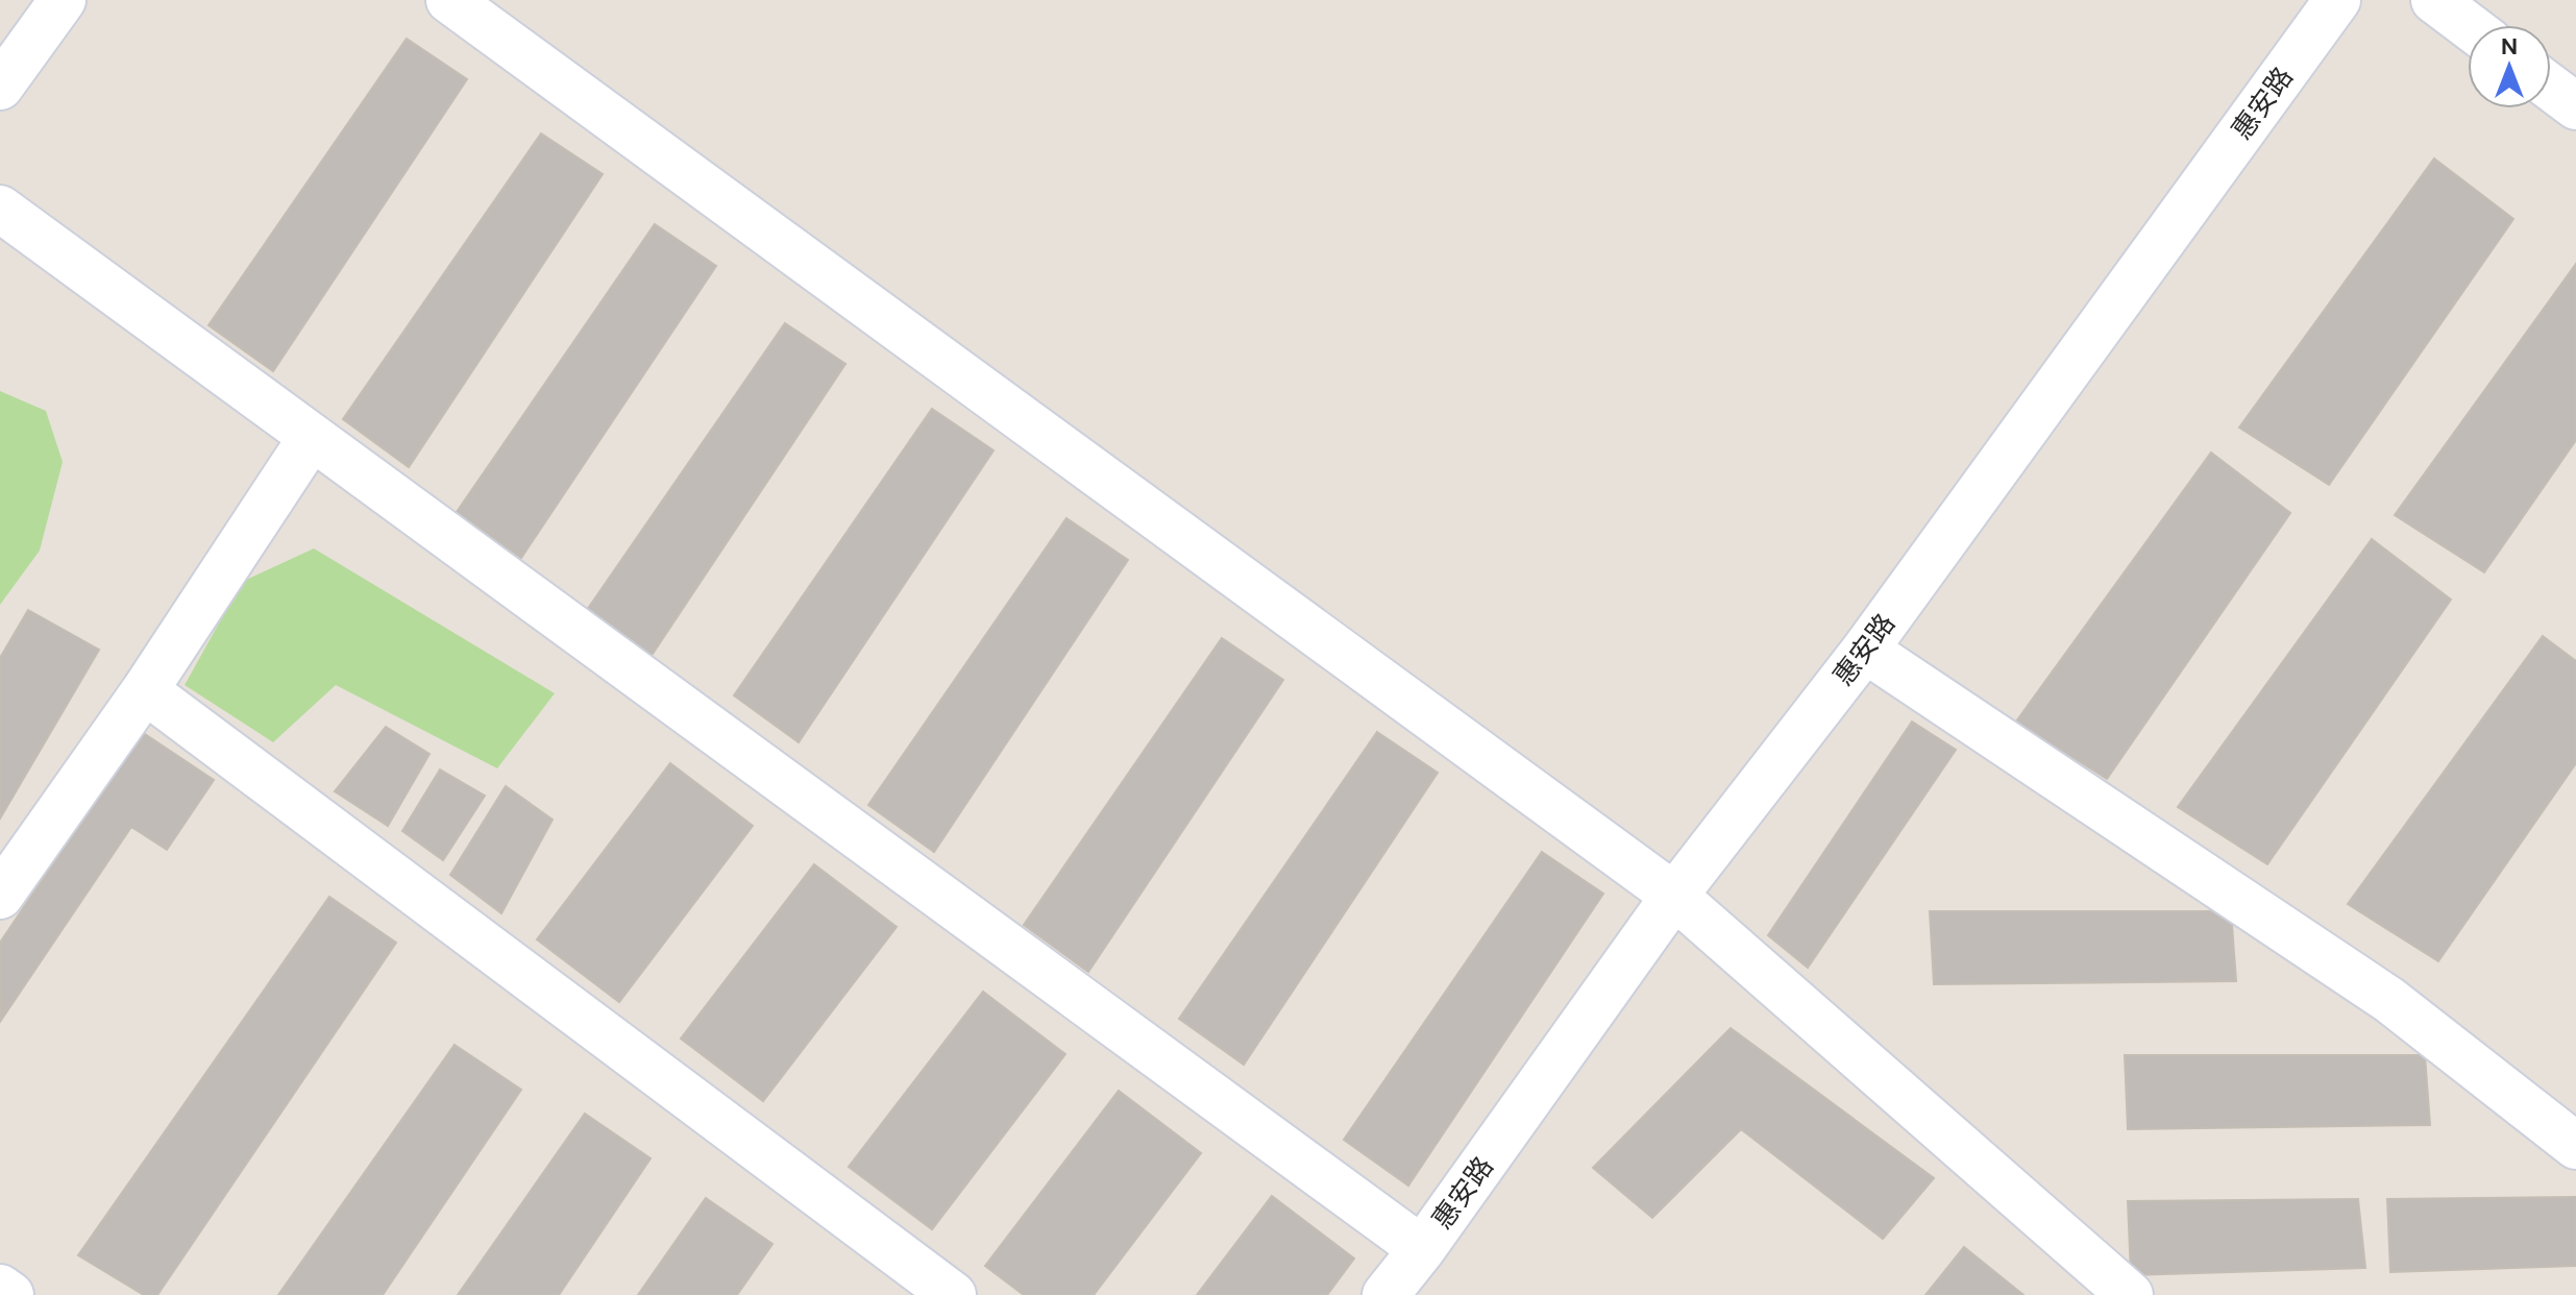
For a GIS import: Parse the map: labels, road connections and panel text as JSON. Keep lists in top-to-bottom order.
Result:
{
  "streets": {
    "street": ["惠安路"]
  },
  "north": "top"
}
